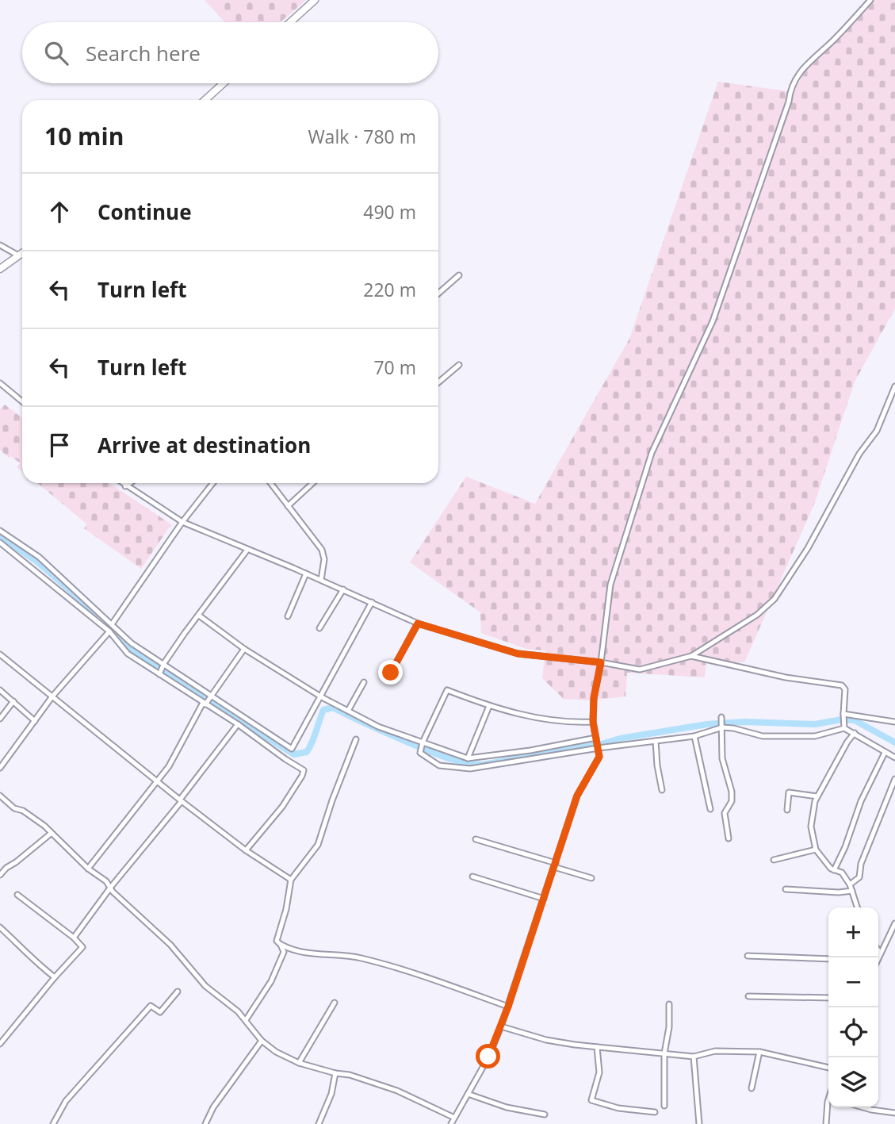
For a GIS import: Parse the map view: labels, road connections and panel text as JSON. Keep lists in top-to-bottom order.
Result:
{
  "page": {
    "search": "Search here",
    "heading": ["10 min", "Walk · 780 m"],
    "list": [
      ["Continue", "490 m"],
      ["Turn left", "220 m"],
      ["Turn left", "70 m"],
      "Arrive at destination"
    ],
    "map_buttons": ["+", "−"]
  }
}
